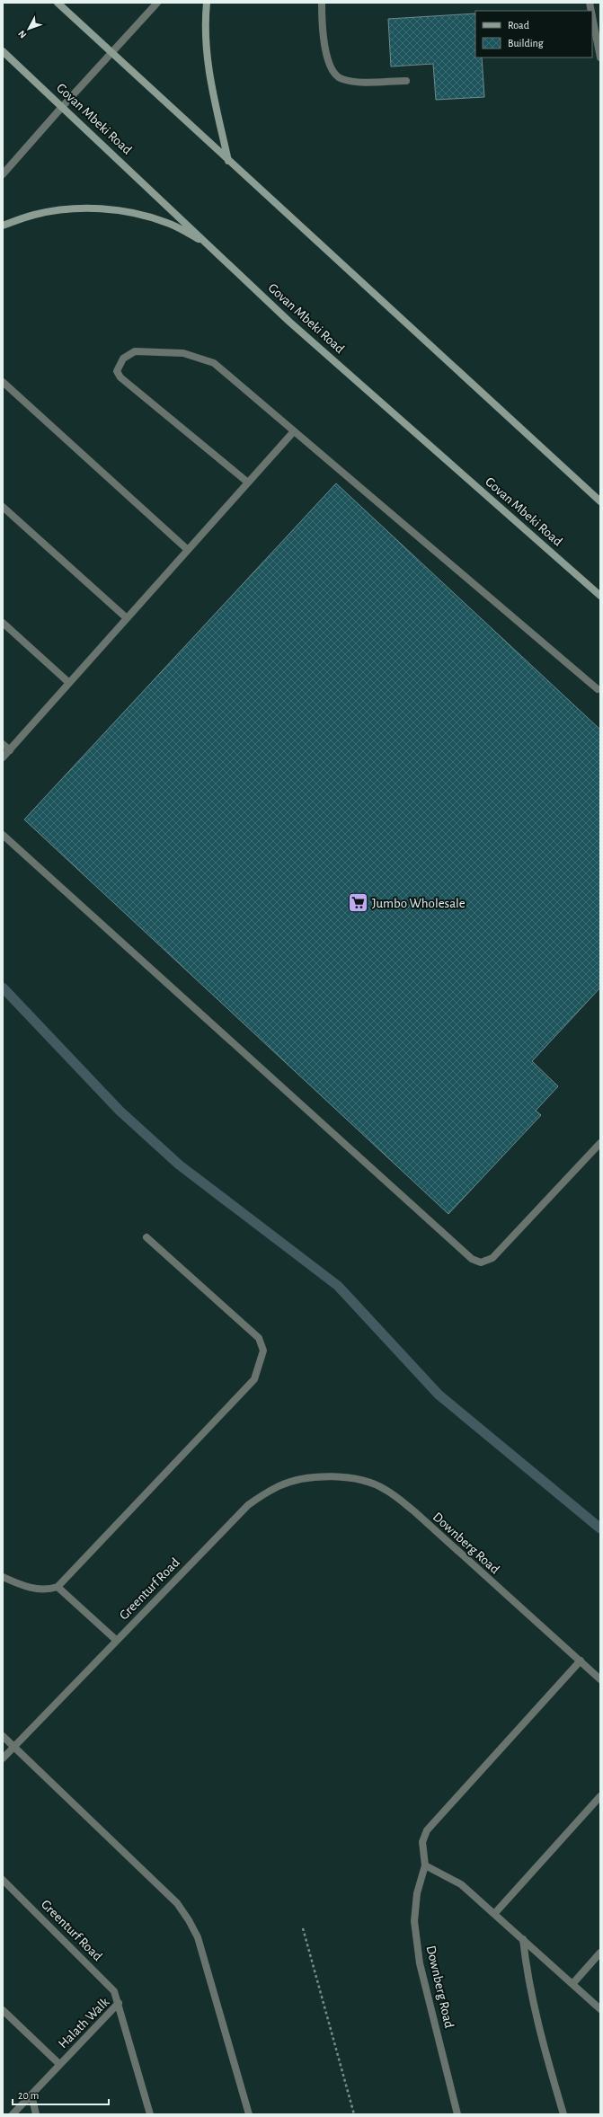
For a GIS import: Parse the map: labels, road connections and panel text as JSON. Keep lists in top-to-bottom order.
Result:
{
  "streets": {
    "main road": ["Govan Mbeki Road"],
    "street": ["Downberg Road", "Greenturf Road", "Halath Walk"]
  },
  "crossings": [
    ["Downberg Road", "Greenturf Road"],
    ["Greenturf Road", "Halath Walk"]
  ],
  "places": {
    "supermarket": ["Jumbo Wholesale"]
  },
  "legend": ["Road", "Building"],
  "scale_bar": "20 m",
  "north": "bottom left"
}
